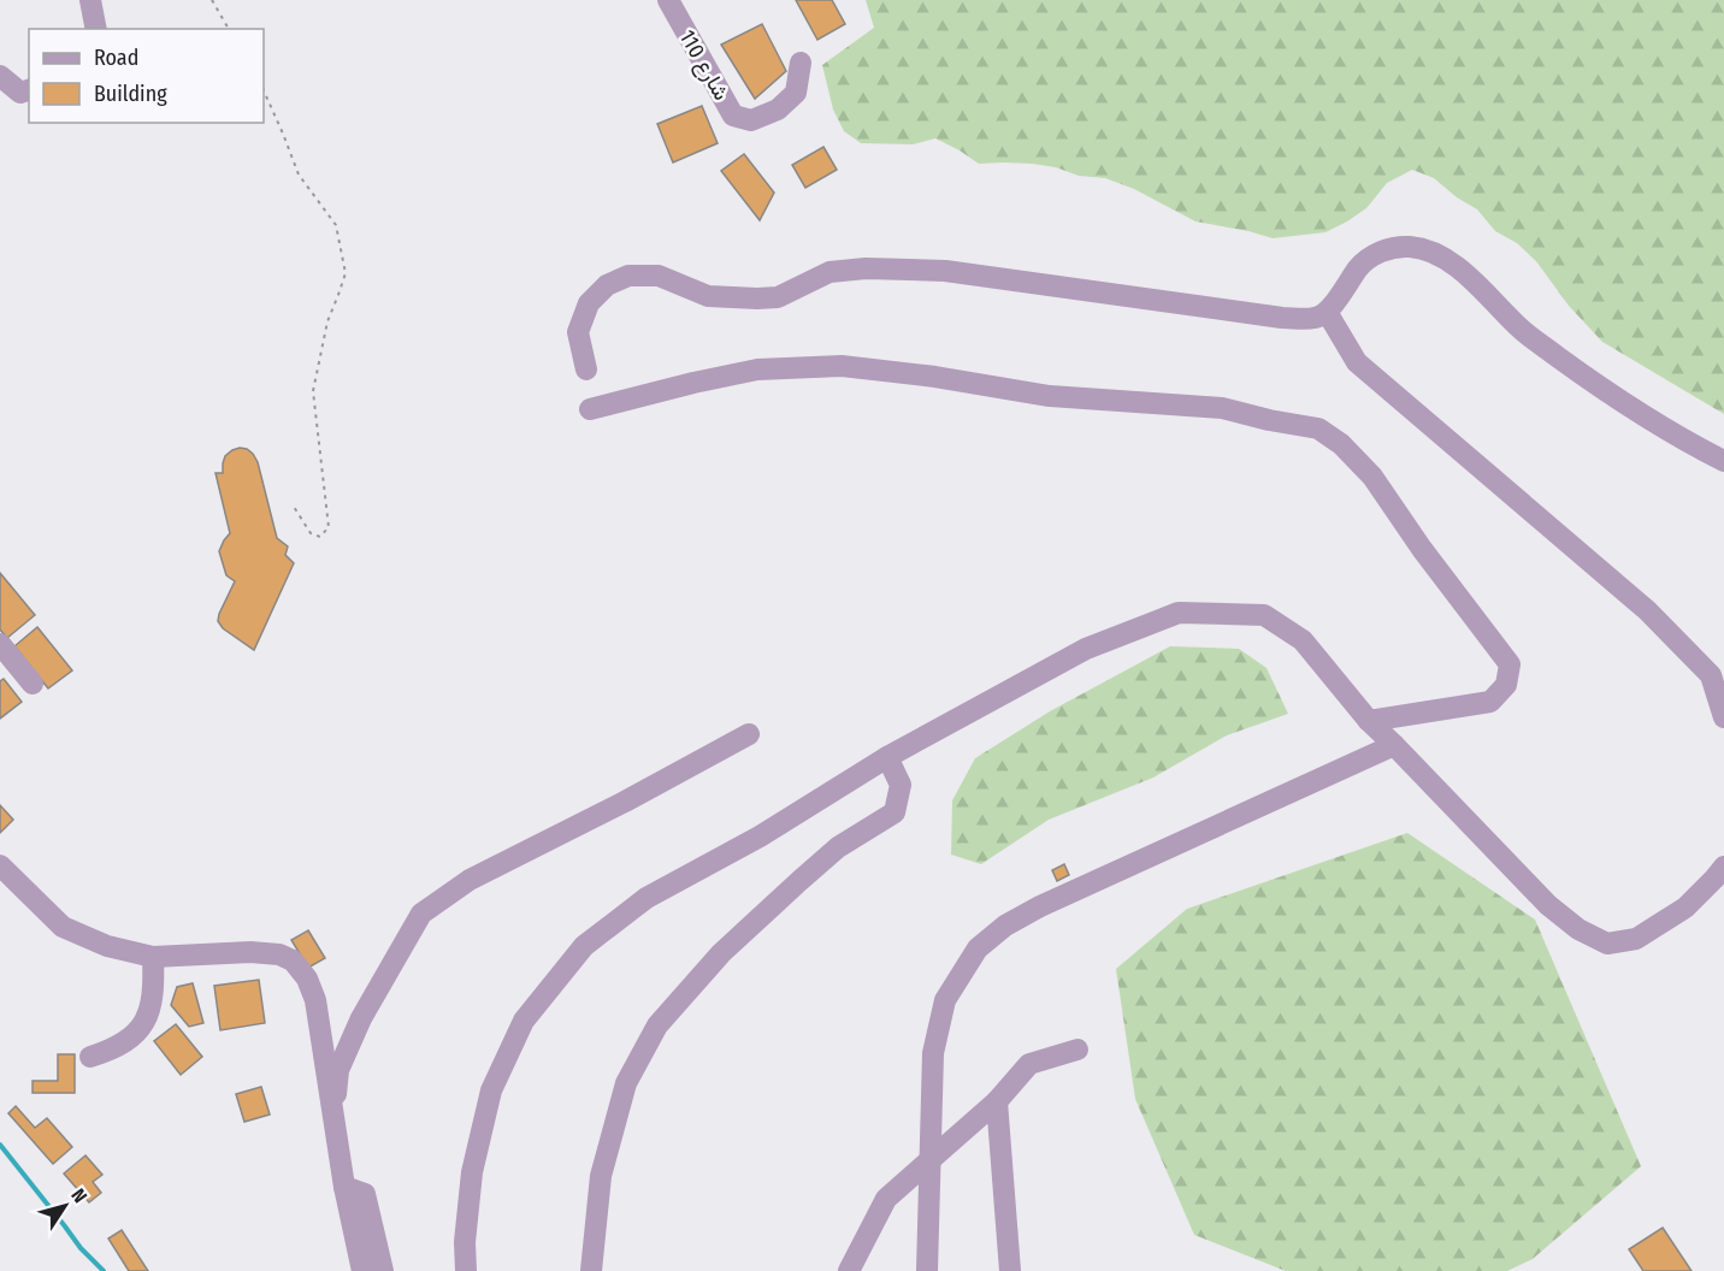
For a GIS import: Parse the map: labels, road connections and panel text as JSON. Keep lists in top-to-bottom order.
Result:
{
  "streets": {
    "street": ["شارع 110"]
  },
  "legend": ["Road", "Building"],
  "north": "top right"
}
